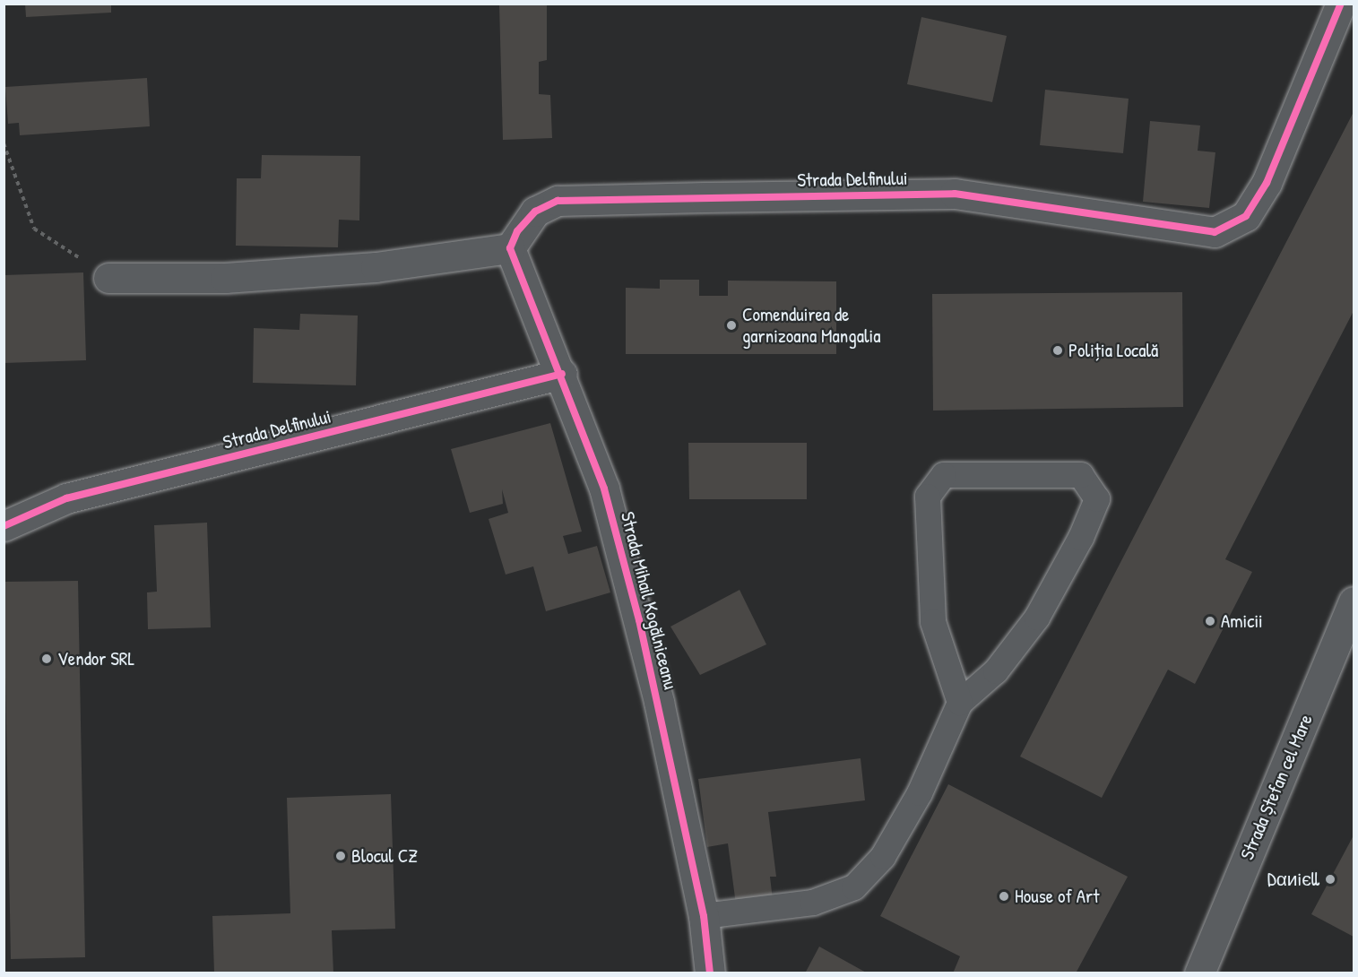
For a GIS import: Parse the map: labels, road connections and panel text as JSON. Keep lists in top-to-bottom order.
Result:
{
  "streets": {
    "street": ["Strada Delfinului", "Strada Mihail Kogălniceanu", "Strada Ștefan cel Mare"]
  },
  "crossings": [
    ["Strada Delfinului", "Strada Mihail Kogălniceanu"]
  ],
  "places": [
    "Comenduirea de garnizoana Mangalia",
    "Poliția Locală",
    "Amicii",
    "Vendor SRL",
    "Blocul CZ",
    "Dαиiєll",
    "House of Art"
  ]
}
